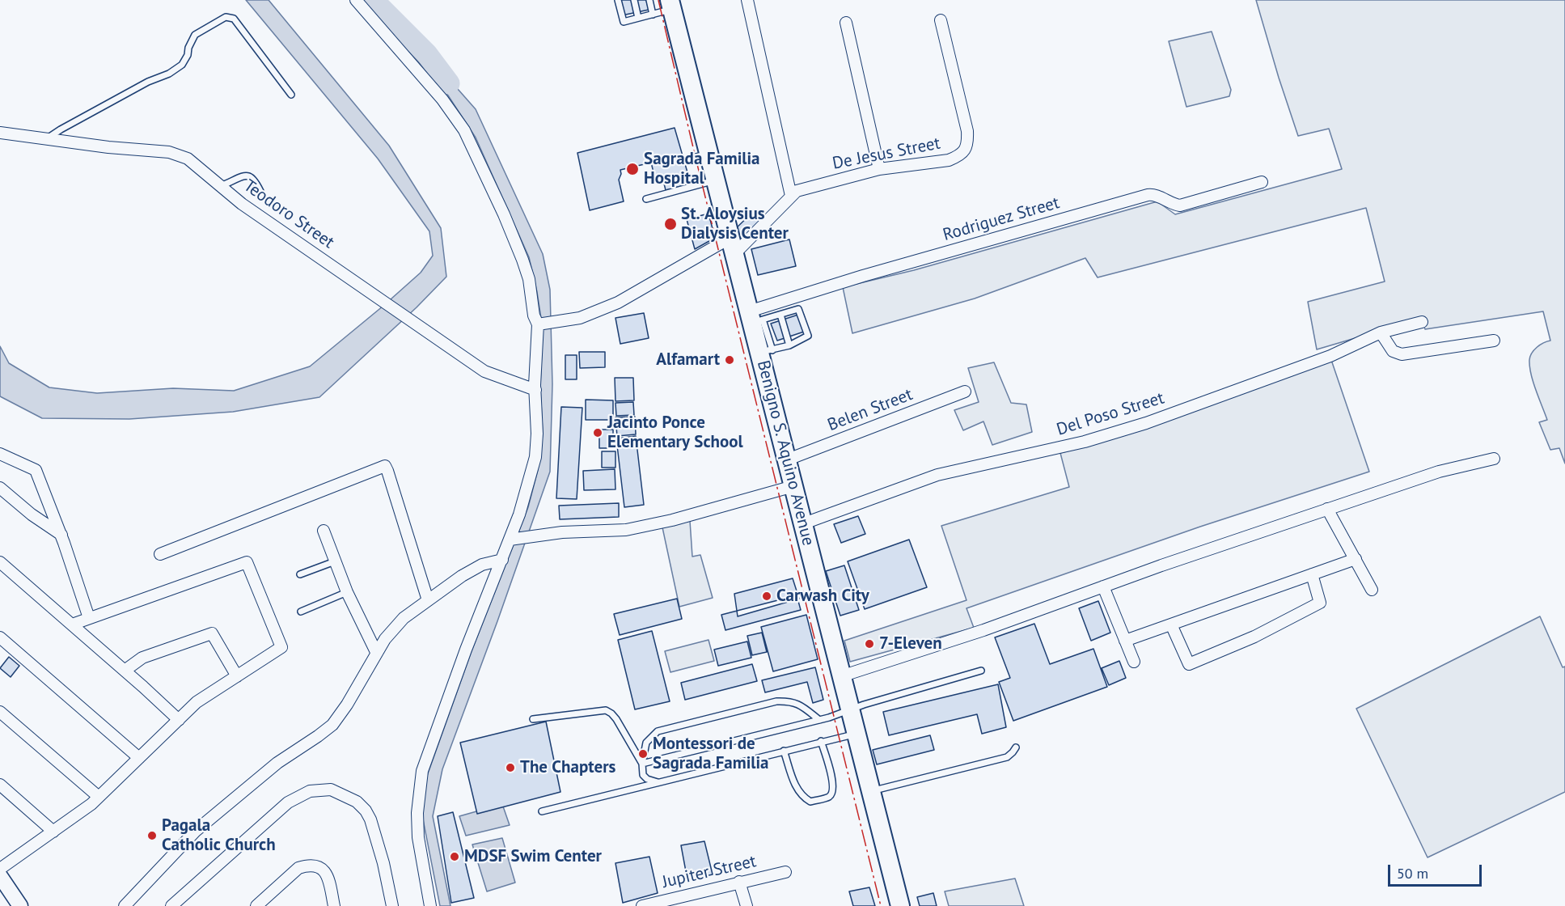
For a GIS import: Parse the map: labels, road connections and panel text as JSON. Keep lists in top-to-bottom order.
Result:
{
  "streets": {
    "main road": ["Benigno S. Aquino Avenue"],
    "street": [
      "De Jesus Street",
      "Teodoro Street",
      "Rodriguez Street",
      "Belen Street",
      "Del Poso Street",
      "Jupiter Street"
    ]
  },
  "crossings": [
    ["De Jesus Street", "Benigno S. Aquino Avenue"],
    ["Rodriguez Street", "Benigno S. Aquino Avenue"],
    ["Belen Street", "Benigno S. Aquino Avenue"],
    ["Del Poso Street", "Benigno S. Aquino Avenue"]
  ],
  "places": [
    "Sagrada Familia Hospital",
    "St. Aloysius Dialysis Center",
    "Alfamart",
    "Jacinto Ponce Elementary School",
    "Carwash City",
    "7-Eleven",
    "Montessori de Sagrada Familia",
    "The Chapters",
    "Pagala Catholic Church",
    "MDSF Swim Center"
  ],
  "scale_bar": "50 m"
}
